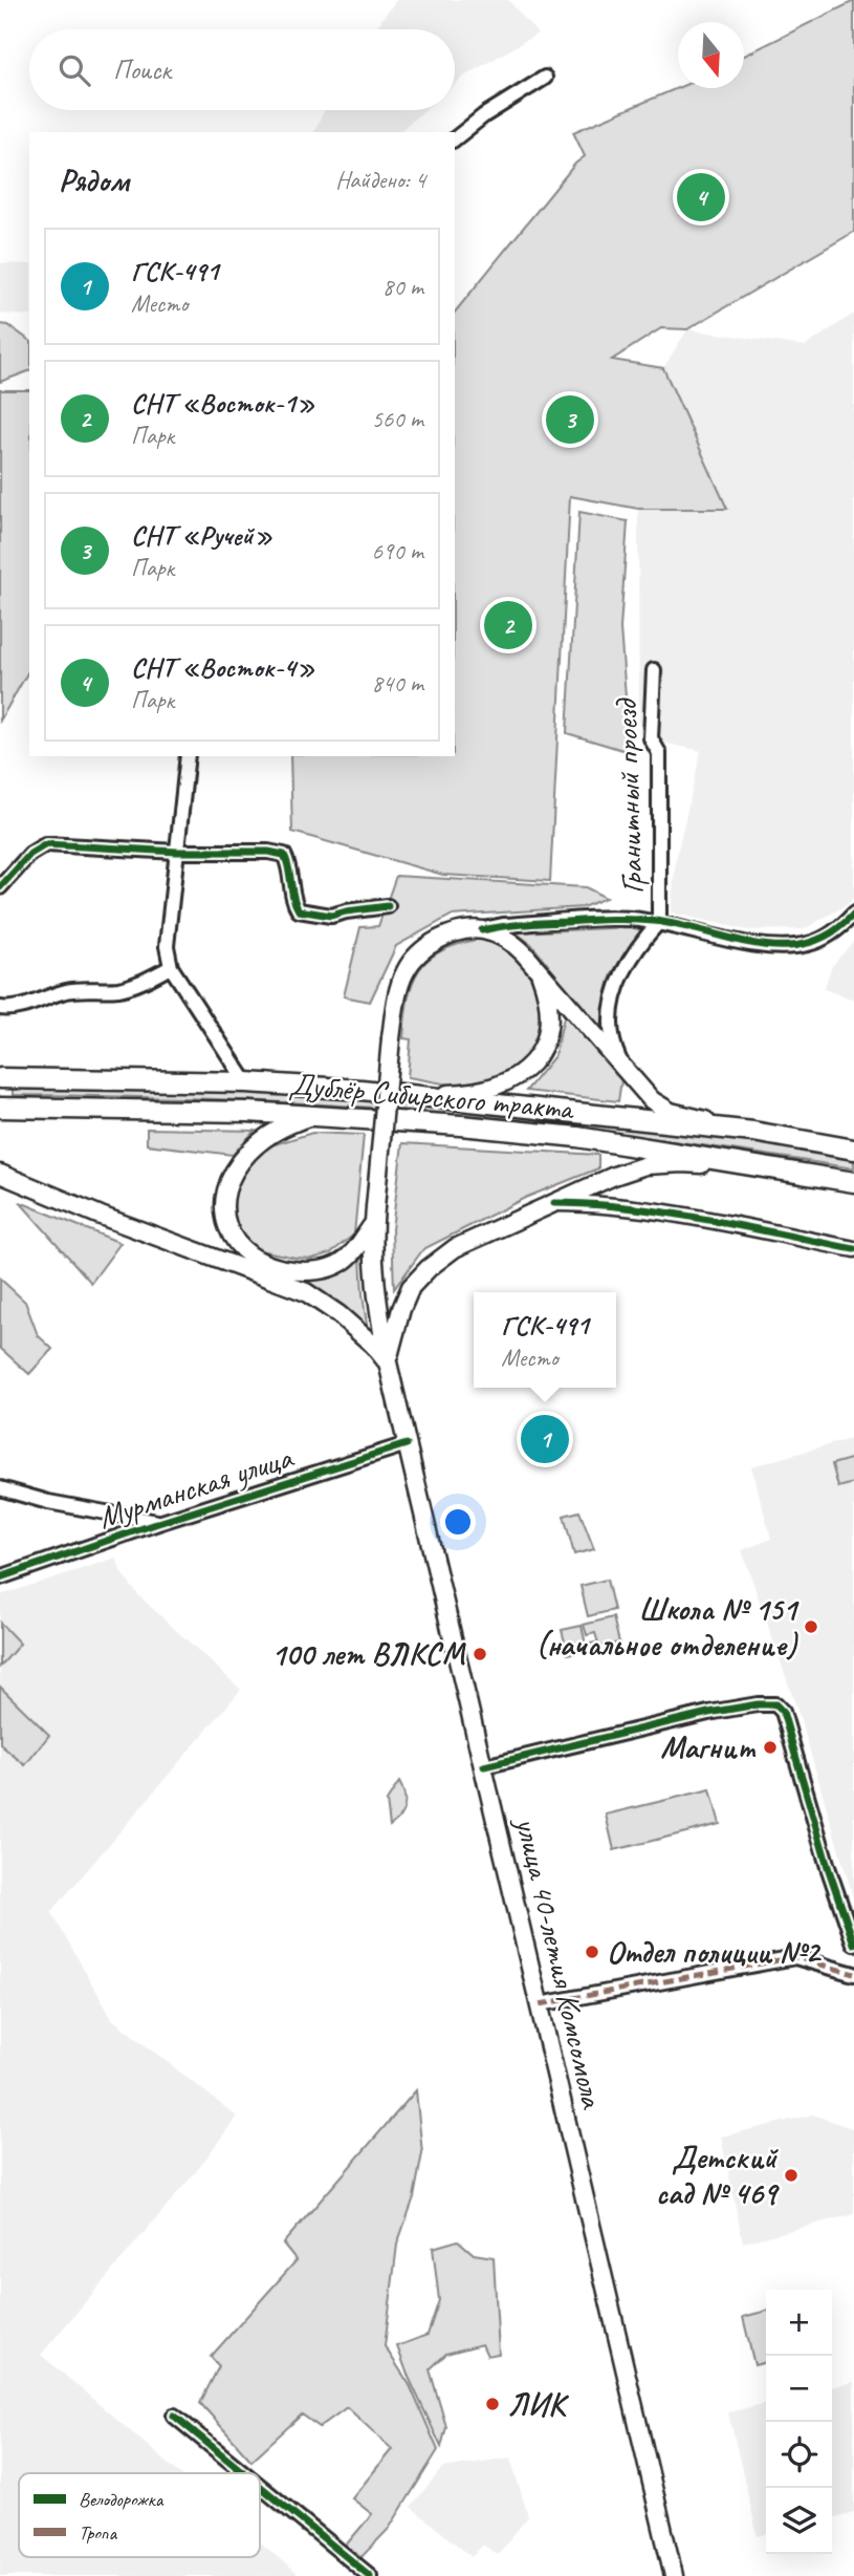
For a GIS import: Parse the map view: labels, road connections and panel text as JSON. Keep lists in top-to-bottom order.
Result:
{
  "streets": {
    "main road": ["Дублёр Сибирского тракта", "улица 40-летия Комсомола"],
    "street": ["Гранитный проезд", "Мурманская улица"]
  },
  "crossings": [
    ["Мурманская улица", "улица 40-летия Комсомола"]
  ],
  "places": [
    "Школа № 151 (начальное отделение)",
    "100 лет ВЛКСМ",
    "Магнит",
    "Отдел полиции №2",
    "Детский сад № 469",
    "ЛИК"
  ],
  "legend": ["Велодорожка", "Тропа"],
  "north": "bottom",
  "page": {
    "search": "Поиск",
    "heading": ["Рядом", "Найдено: 4"],
    "pins": [
      "4",
      "3",
      "2",
      "1"
    ],
    "list": [
      {
        "mark": "1",
        "name": "ГСК-491",
        "note": "Место",
        "value": "80 m"
      },
      {
        "mark": "2",
        "name": "СНТ «Восток-1»",
        "note": "Парк",
        "value": "560 m"
      },
      {
        "mark": "3",
        "name": "СНТ «Ручей»",
        "note": "Парк",
        "value": "690 m"
      },
      {
        "mark": "4",
        "name": "СНТ «Восток-4»",
        "note": "Парк",
        "value": "840 m"
      }
    ],
    "popup": ["ГСК-491", "Место"],
    "map_buttons": ["+", "−"]
  }
}
